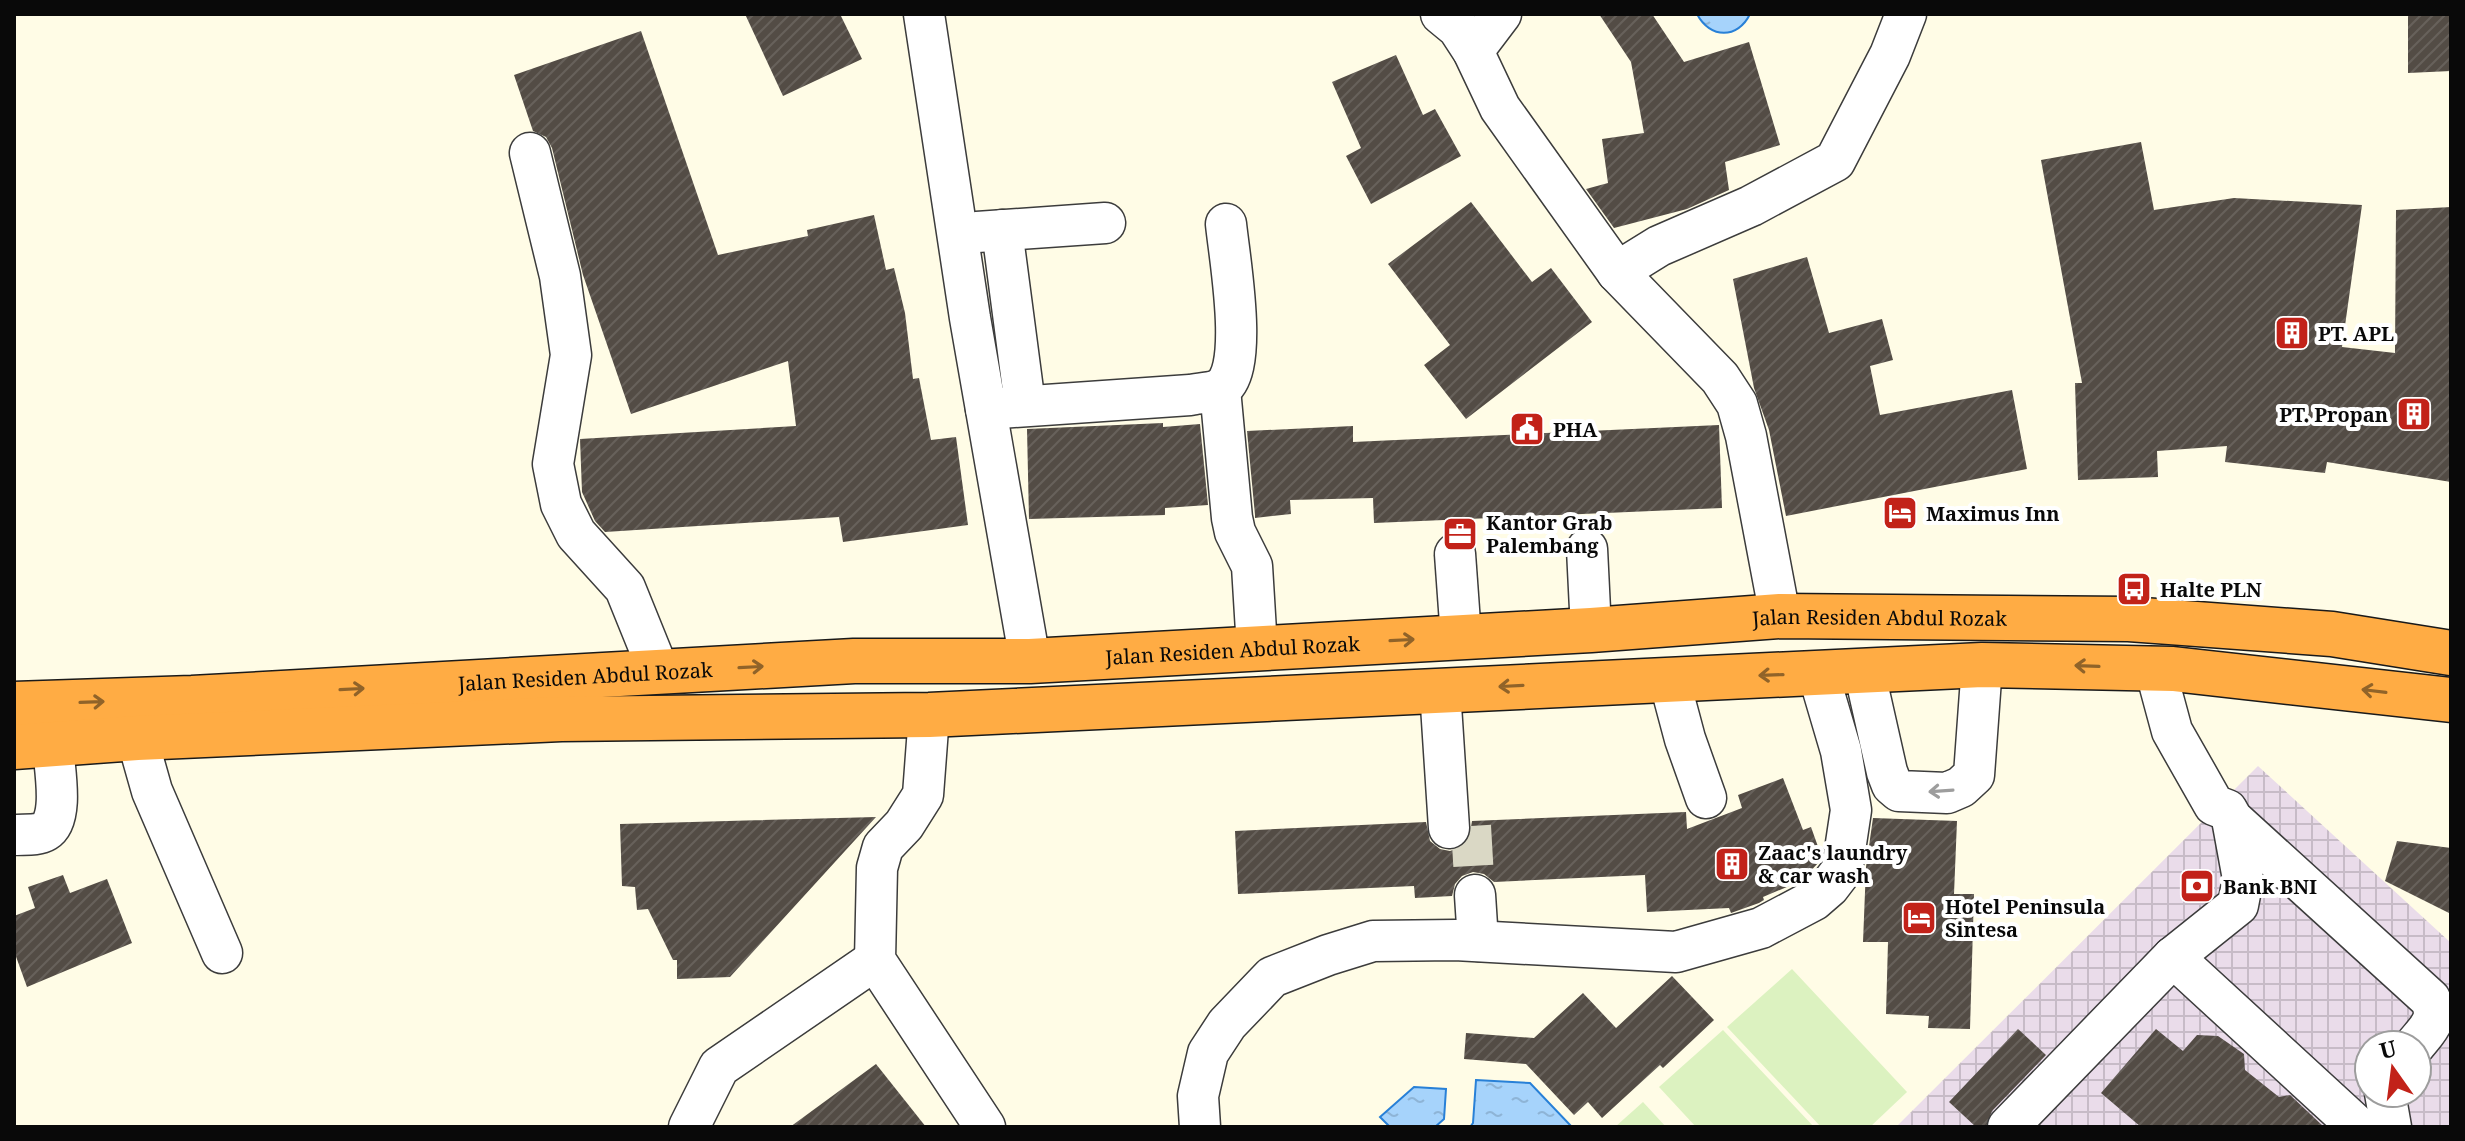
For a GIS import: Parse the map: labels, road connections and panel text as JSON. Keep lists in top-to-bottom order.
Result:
{
  "streets": {
    "highway": ["Jalan Residen Abdul Rozak"]
  },
  "places": {
    "building": ["PT. APL", "PT. Propan", "Zaac's laundry & car wash"],
    "public building": ["PHA"],
    "hotel": ["Maximus Inn", "Hotel Peninsula Sintesa"],
    "office": ["Kantor Grab Palembang"],
    "bus stop": ["Halte PLN"],
    "bank": ["Bank BNI"]
  },
  "north": "top"
}
